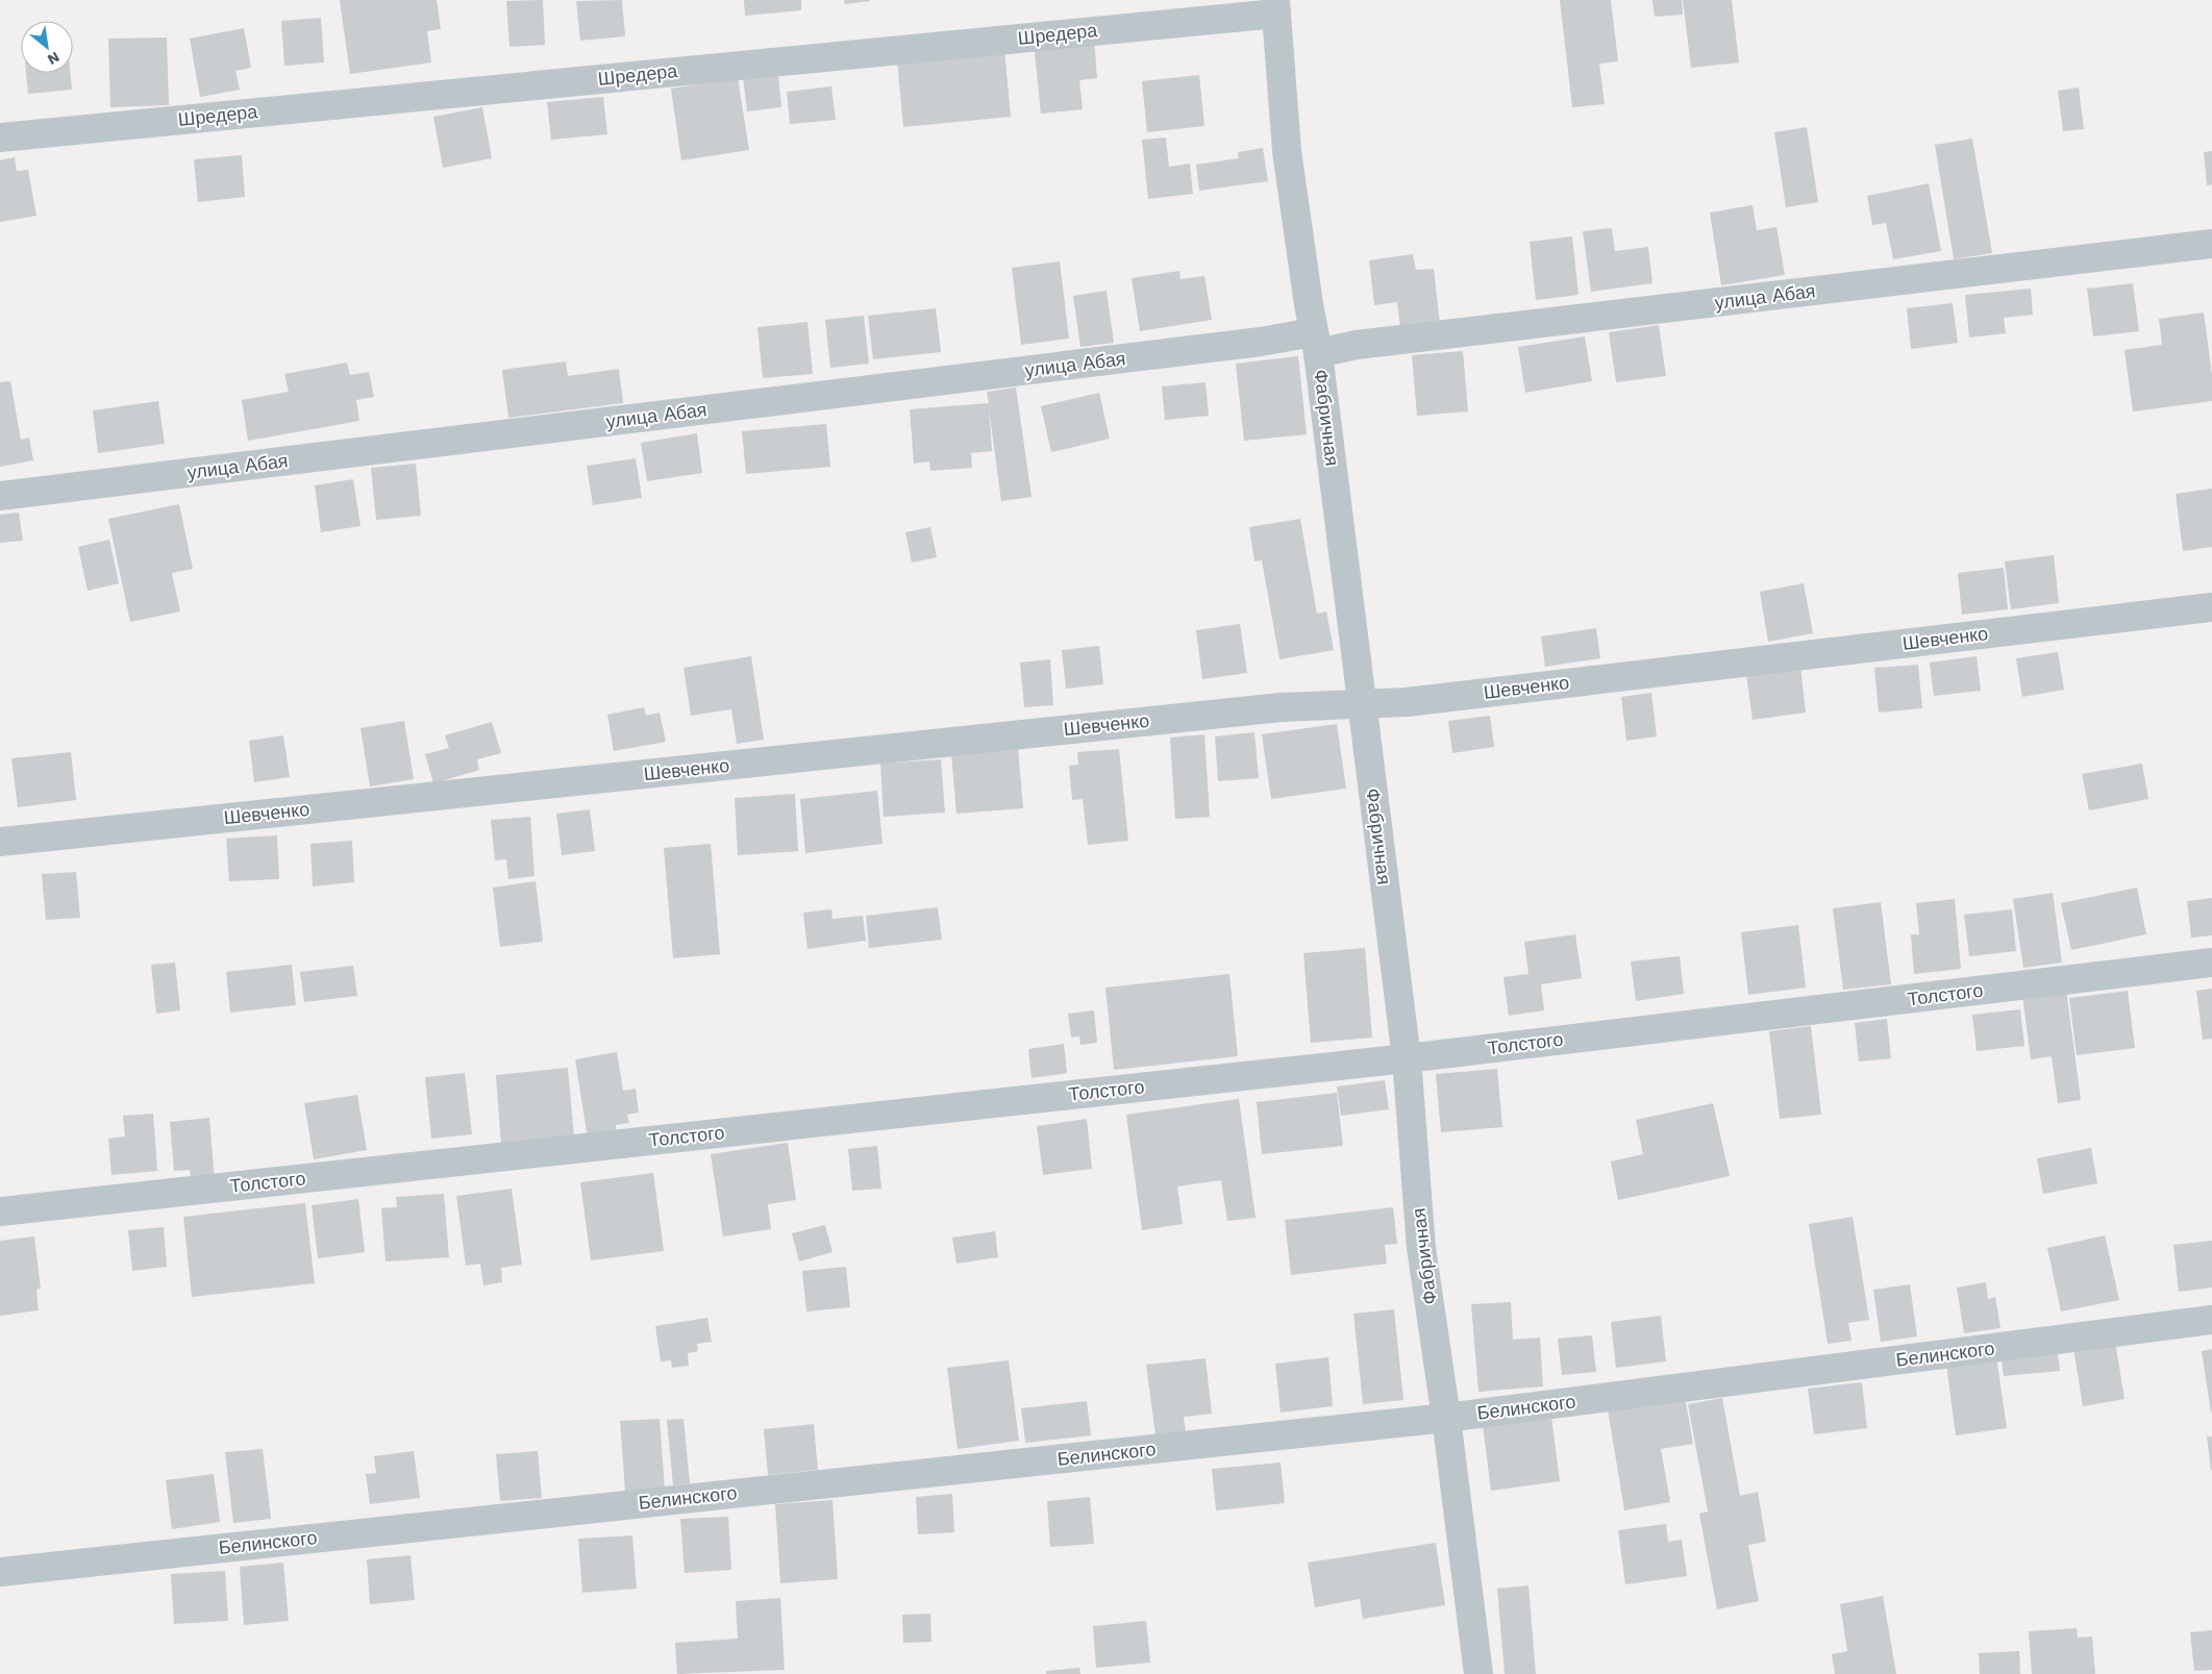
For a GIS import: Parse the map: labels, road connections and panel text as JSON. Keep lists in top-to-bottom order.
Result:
{
  "streets": {
    "street": [
      "Шредера",
      "улица Абая",
      "Фабричная",
      "Шевченко",
      "Толстого",
      "Белинского"
    ]
  },
  "crossings": [
    ["Шредера", "Фабричная"],
    ["улица Абая", "Фабричная"],
    ["Фабричная", "Шевченко"],
    ["Фабричная", "Толстого"],
    ["Фабричная", "Белинского"]
  ],
  "north": "bottom right"
}
